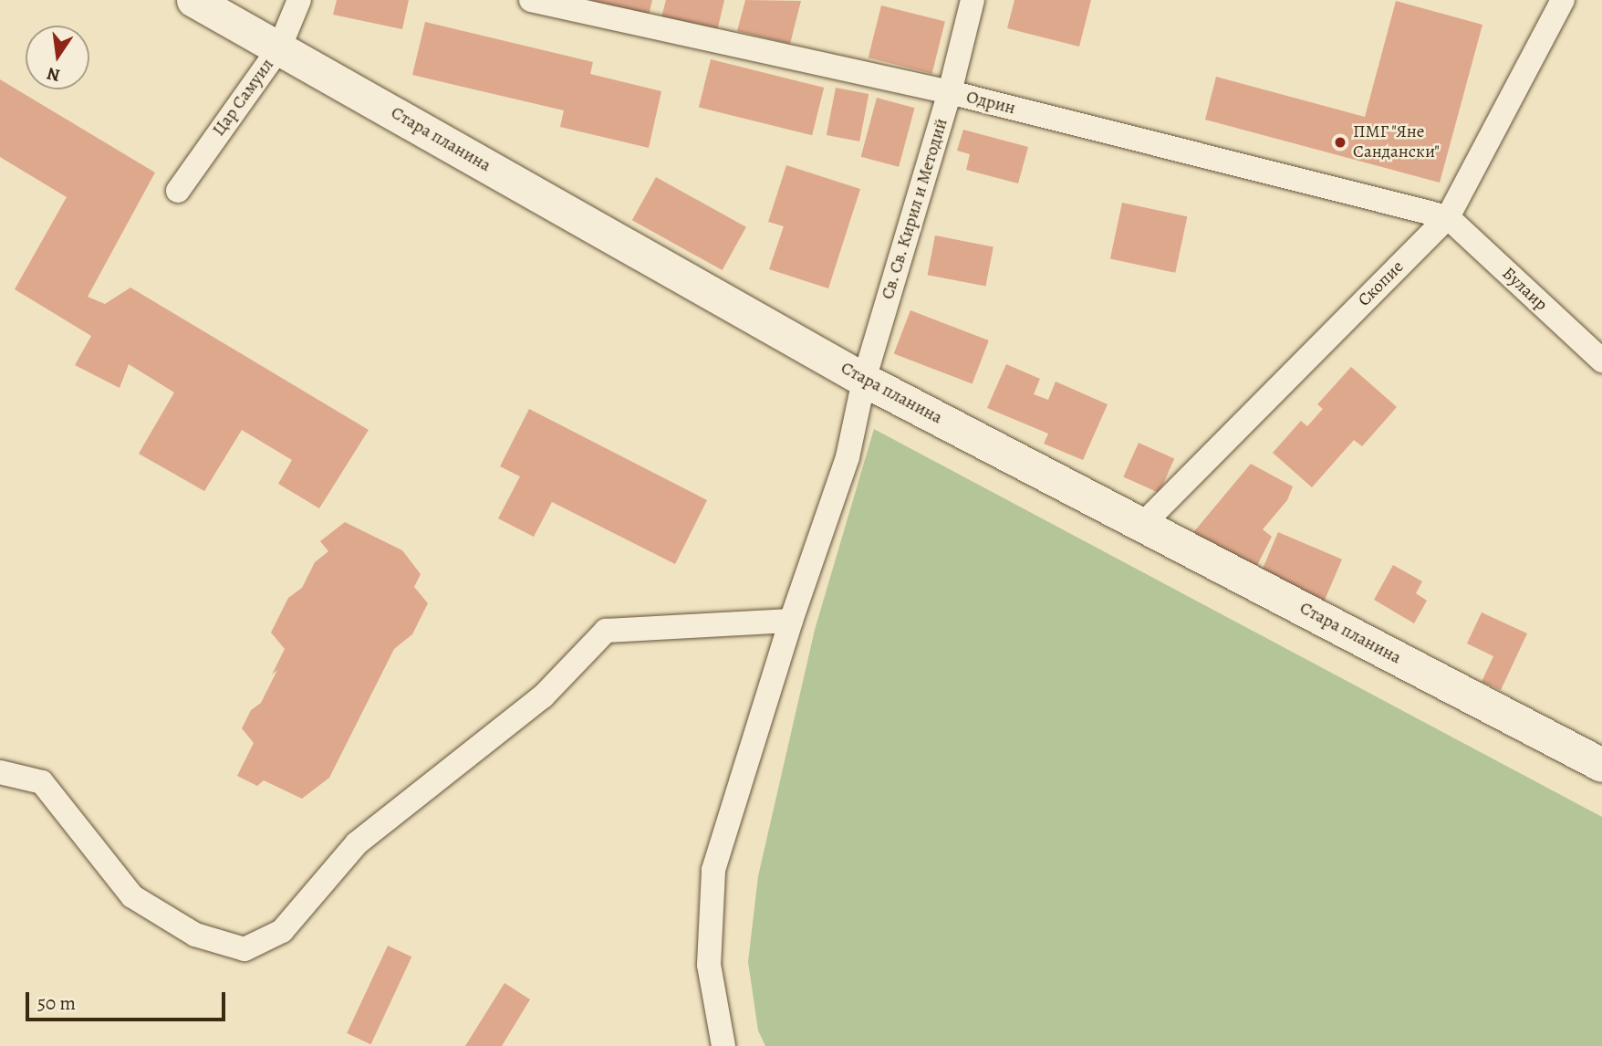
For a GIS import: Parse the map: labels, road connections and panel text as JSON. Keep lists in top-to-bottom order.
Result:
{
  "streets": {
    "street": [
      "Цар Самуил",
      "Одрин",
      "Стара планина",
      "Св. Св. Кирил и Методий",
      "Скопие",
      "Булаир"
    ]
  },
  "crossings": [
    ["Цар Самуил", "Стара планина"],
    ["Одрин", "Св. Св. Кирил и Методий"],
    ["Одрин", "Скопие"],
    ["Одрин", "Булаир"],
    ["Стара планина", "Св. Св. Кирил и Методий"],
    ["Стара планина", "Скопие"],
    ["Скопие", "Булаир"]
  ],
  "places": ["ПМГ \"Яне Сандански\""],
  "scale_bar": "50 m",
  "north": "bottom"
}
